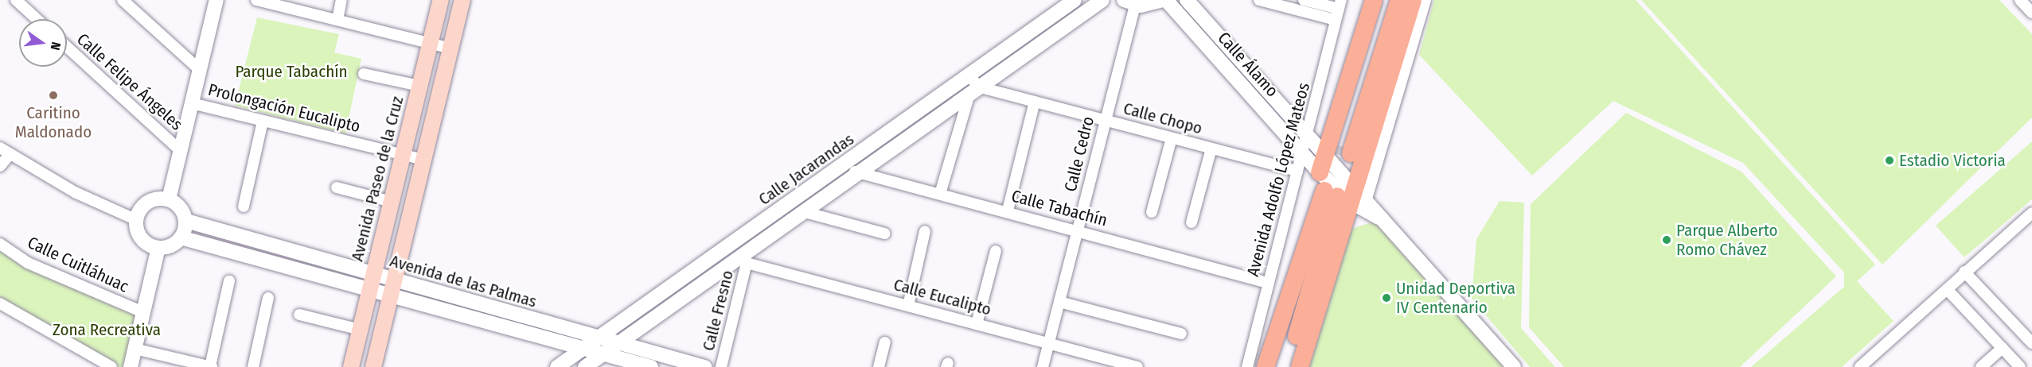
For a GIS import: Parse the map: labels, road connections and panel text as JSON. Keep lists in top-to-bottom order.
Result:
{
  "streets": {
    "main road": ["Avenida Paseo de la Cruz"],
    "street": [
      "Calle Álamo",
      "Calle Felipe Ángeles",
      "Prolongación Eucalipto",
      "Calle Chopo",
      "Calle Cedro",
      "Calle Jacarandas",
      "Avenida Adolfo López Mateos",
      "Calle Tabachín",
      "Calle Cuitláhuac",
      "Avenida de las Palmas",
      "Calle Eucalipto",
      "Calle Fresno"
    ]
  },
  "crossings": [
    ["Calle Álamo", "Avenida Adolfo López Mateos"],
    ["Prolongación Eucalipto", "Avenida Paseo de la Cruz"],
    ["Calle Chopo", "Calle Cedro"],
    ["Calle Chopo", "Calle Jacarandas"],
    ["Calle Chopo", "Avenida Adolfo López Mateos"],
    ["Calle Cedro", "Calle Tabachín"],
    ["Calle Cedro", "Calle Eucalipto"],
    ["Calle Jacarandas", "Calle Tabachín"],
    ["Calle Jacarandas", "Avenida de las Palmas"],
    ["Calle Jacarandas", "Calle Eucalipto"],
    ["Calle Jacarandas", "Calle Fresno"],
    ["Avenida Paseo de la Cruz", "Avenida de las Palmas"],
    ["Avenida Adolfo López Mateos", "Calle Tabachín"],
    ["Calle Eucalipto", "Calle Fresno"]
  ],
  "parks": ["Parque Tabachín", "Zona Recreativa"],
  "places": [
    "Caritino Maldonado",
    "Estadio Victoria",
    "Parque Alberto Romo Chávez",
    "Unidad Deportiva IV Centenario"
  ],
  "north": "right"
}
